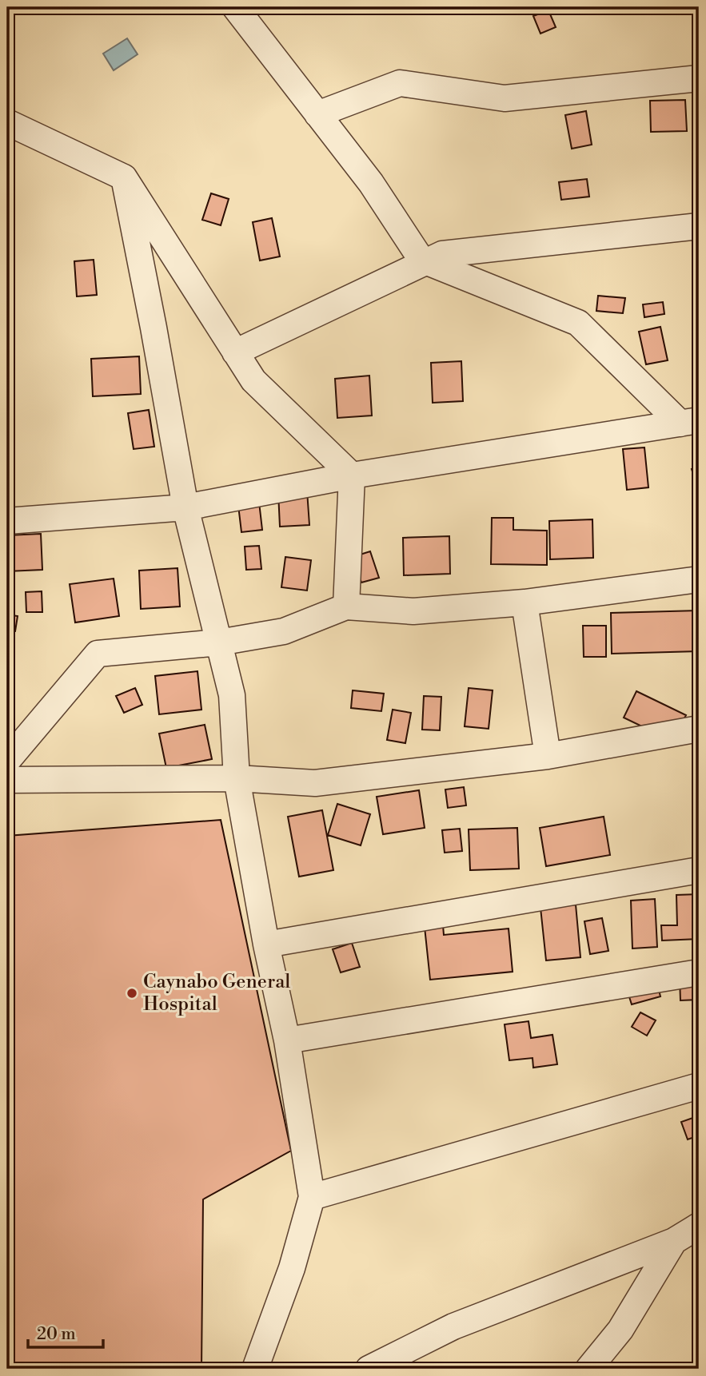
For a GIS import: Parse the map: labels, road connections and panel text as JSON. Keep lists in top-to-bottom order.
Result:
{
  "places": ["Caynabo General Hospital"],
  "scale_bar": "20 m"
}
